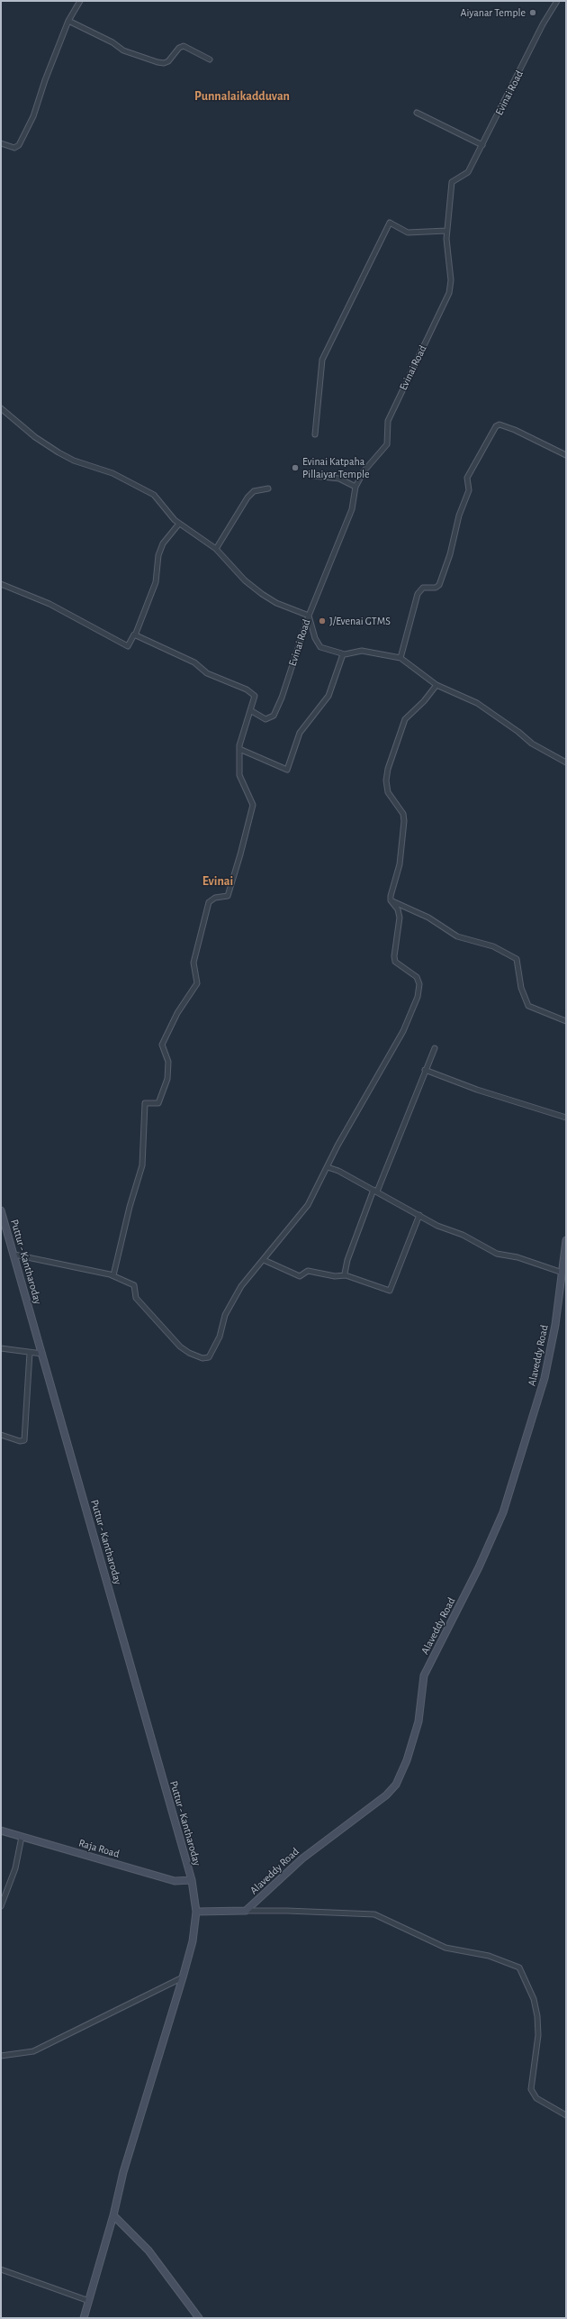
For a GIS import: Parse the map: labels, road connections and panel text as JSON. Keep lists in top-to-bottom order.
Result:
{
  "streets": {
    "street": [
      "Evinai Road",
      "Puttur - Kantharoday",
      "Alaveddy Road",
      "Raja Road"
    ]
  },
  "crossings": [
    ["Puttur - Kantharoday", "Raja Road"]
  ],
  "districts": ["Punnalaikadduvan", "Evinai"],
  "places": ["Aiyanar Temple", "Evinai Katpaha Pillaiyar Temple", "J/Evenai GTMS"]
}
